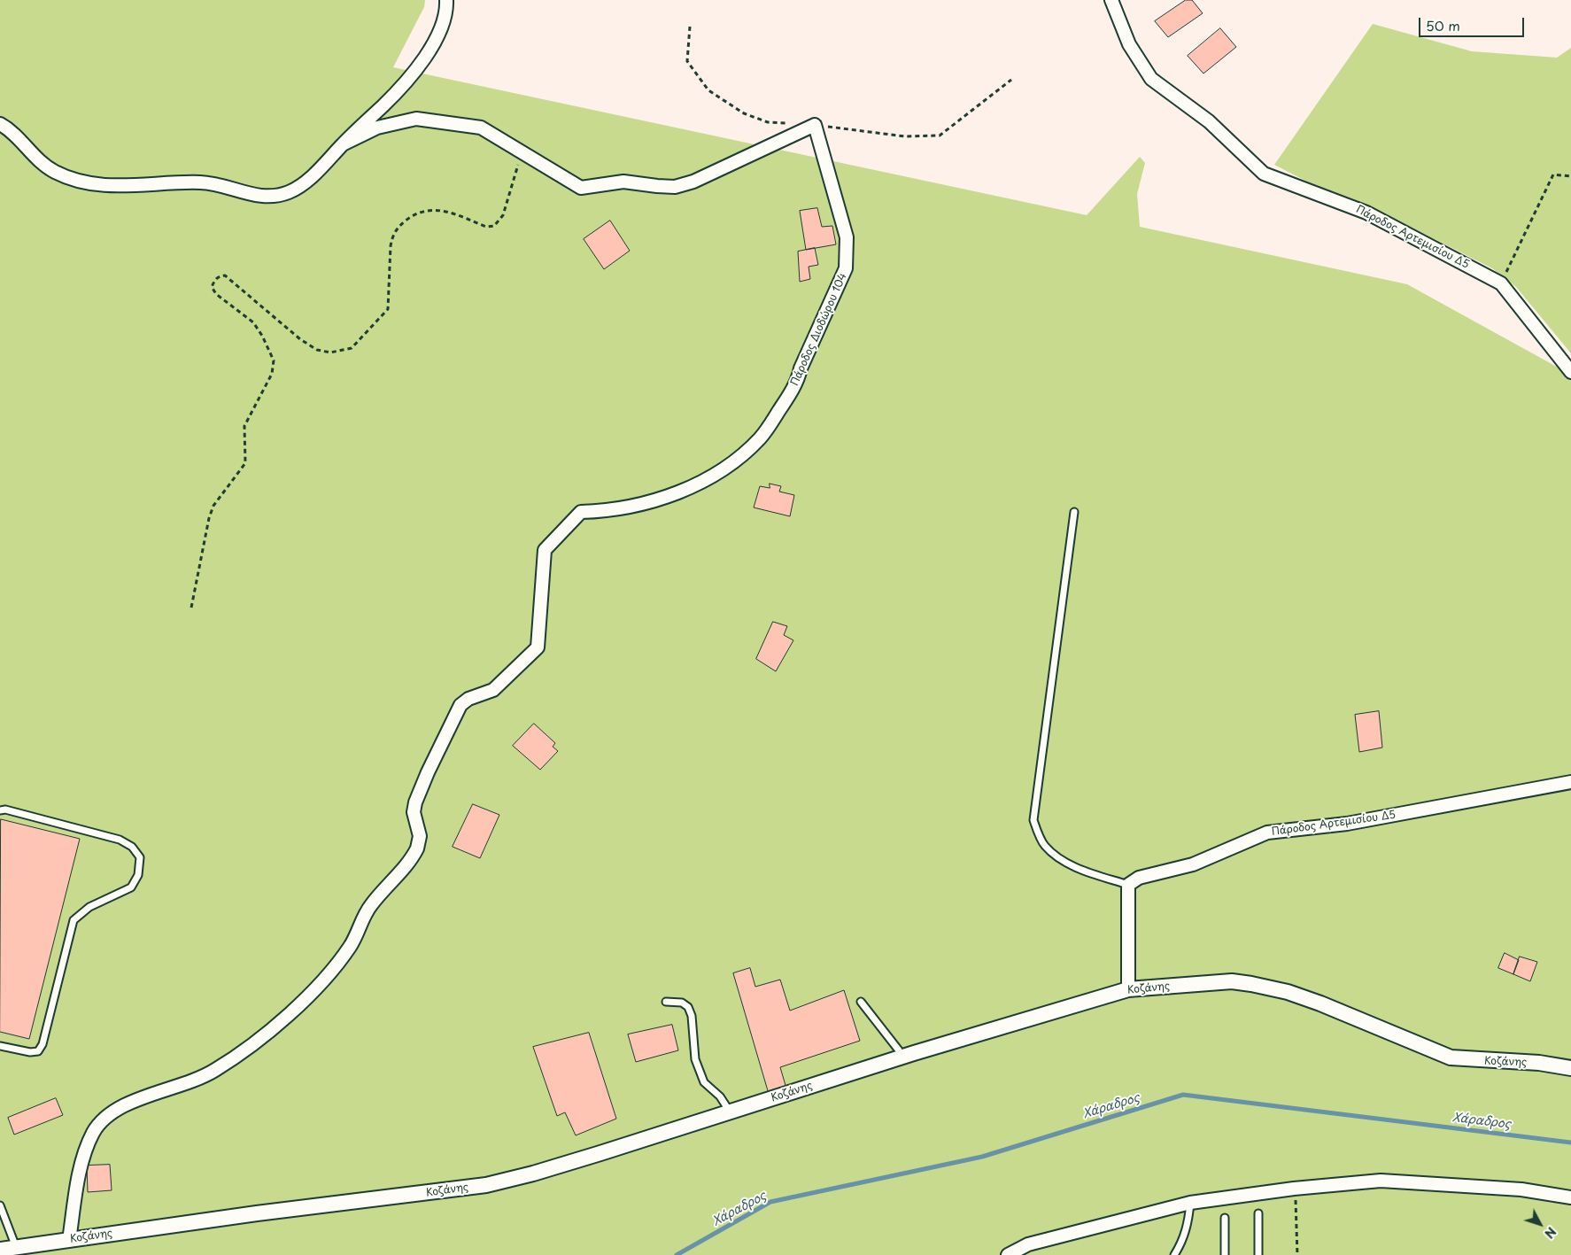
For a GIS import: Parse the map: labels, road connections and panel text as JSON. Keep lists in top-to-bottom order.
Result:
{
  "streets": {
    "street": ["Πάροδος Αρτεμισίου Δ5", "Πάροδος Διοδώρου 104", "Κοζάνης"]
  },
  "crossings": [
    ["Πάροδος Διοδώρου 104", "Κοζάνης"]
  ],
  "water": ["Χάραδρος"],
  "scale_bar": "50 m",
  "north": "bottom right"
}
